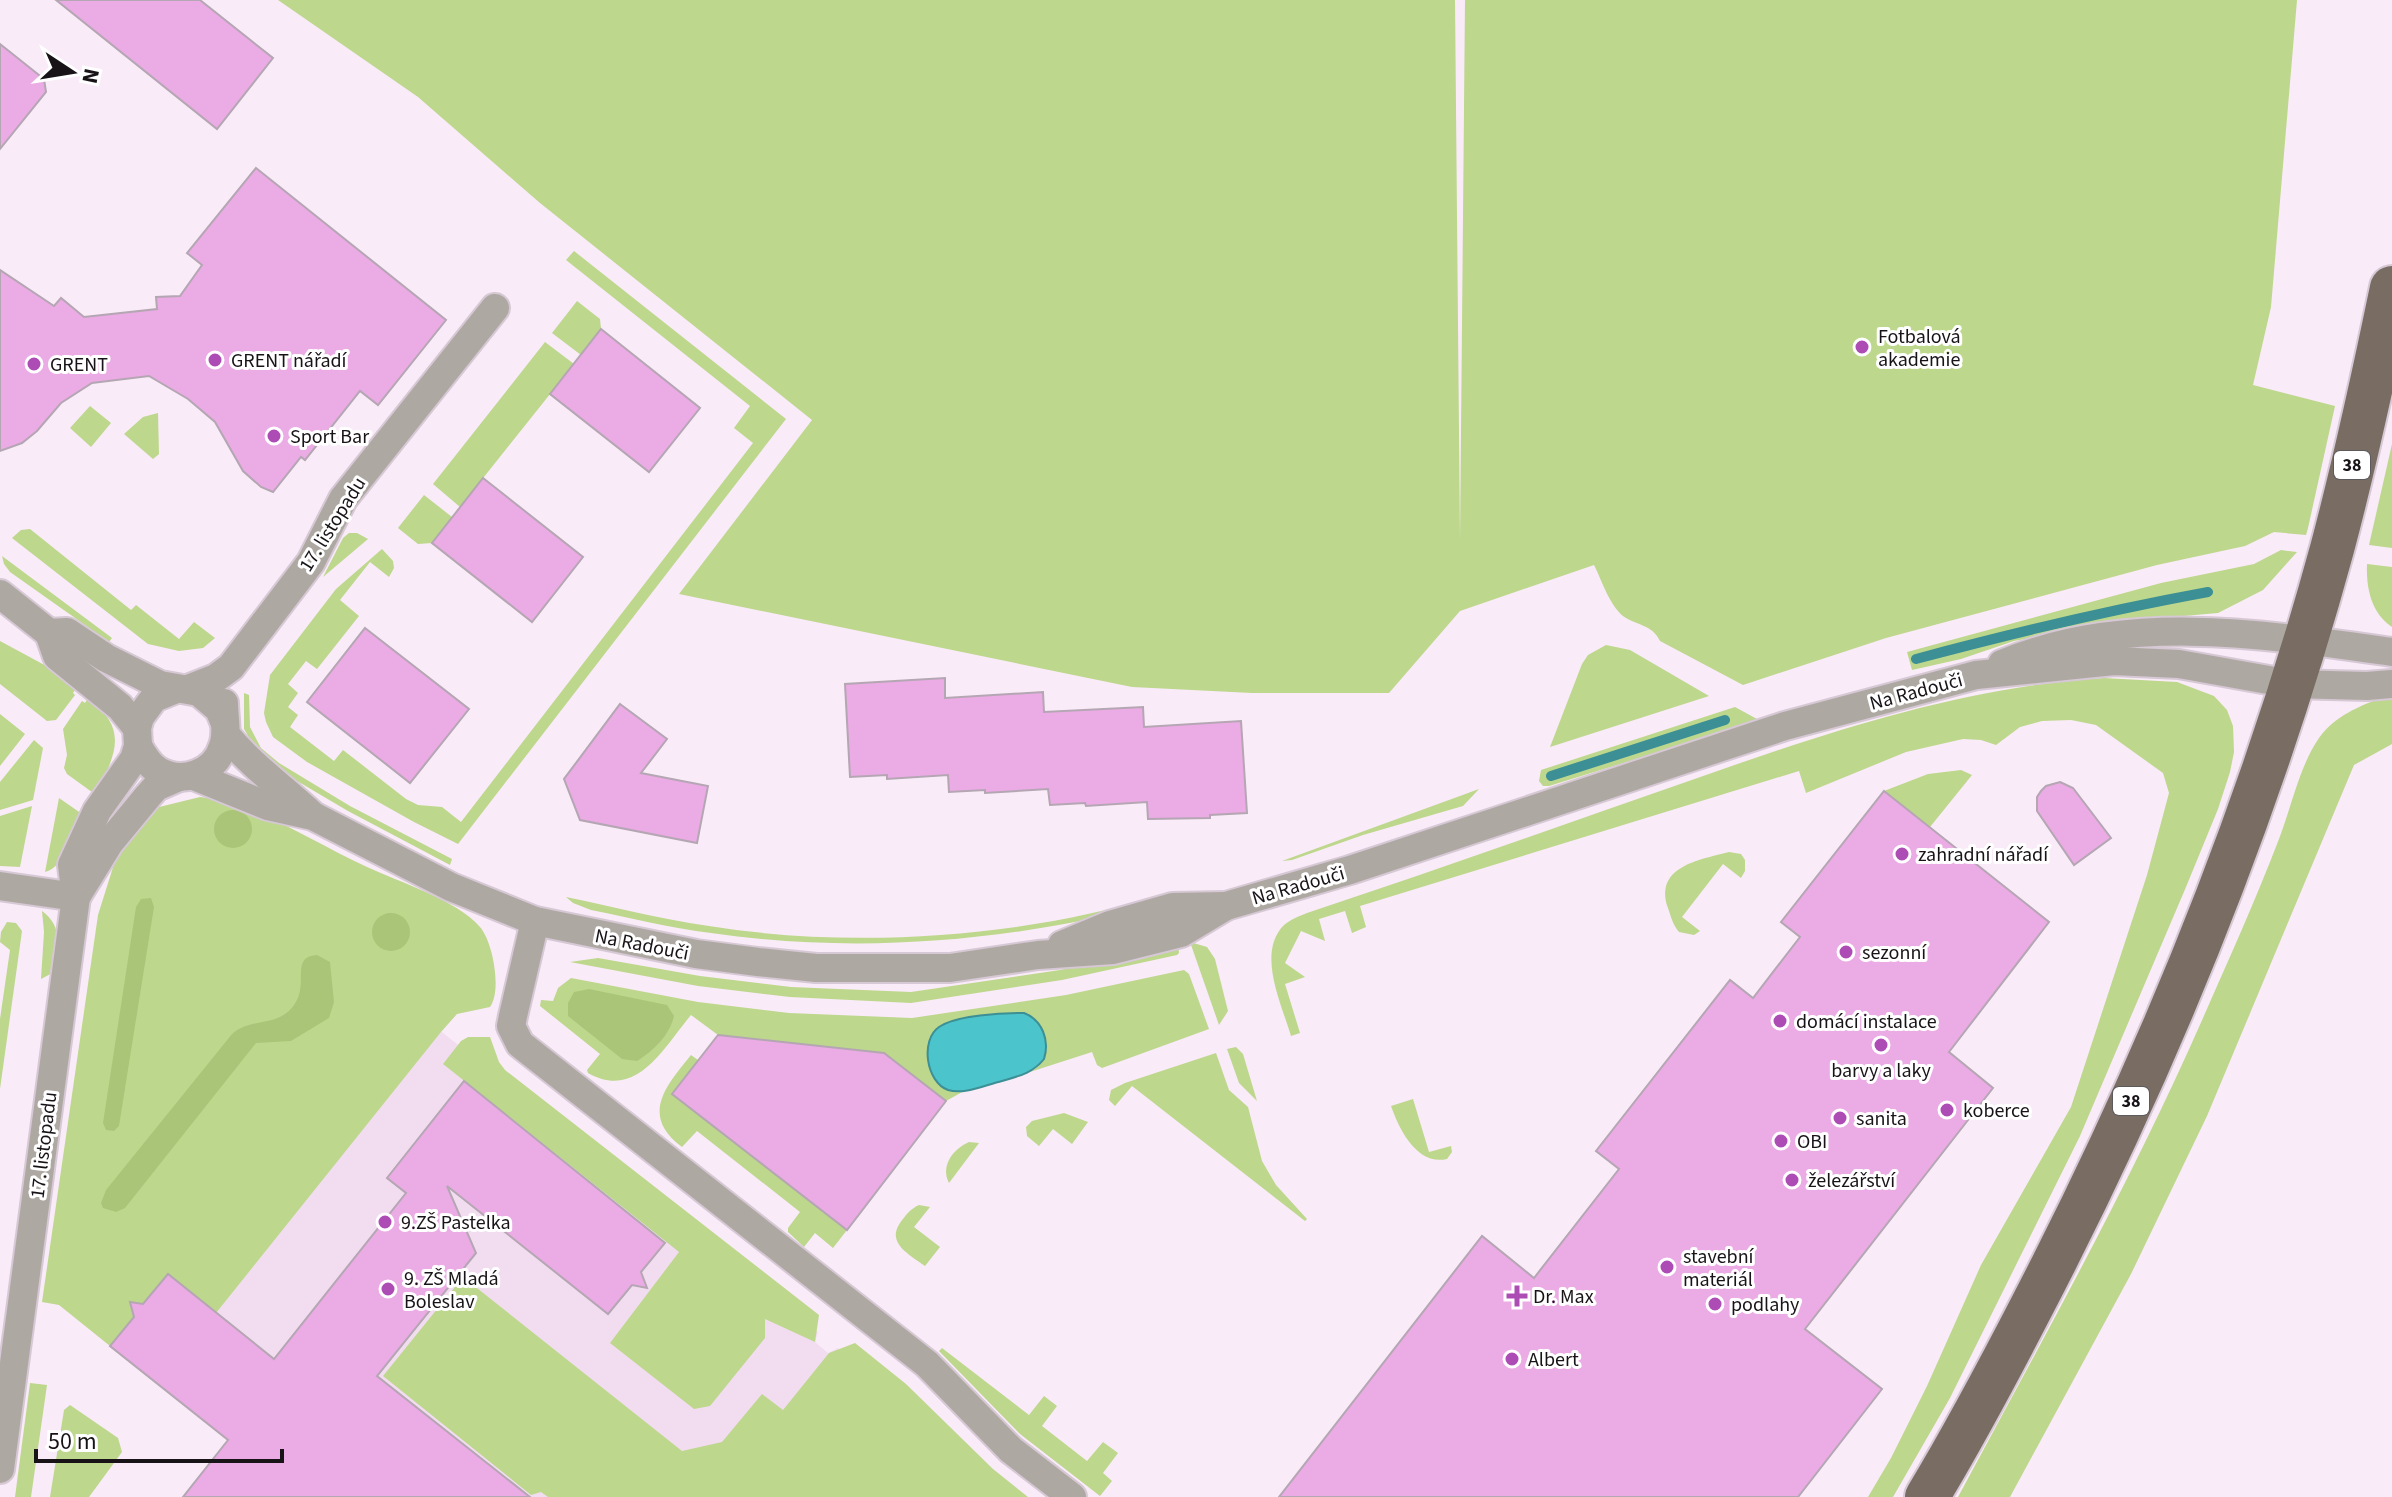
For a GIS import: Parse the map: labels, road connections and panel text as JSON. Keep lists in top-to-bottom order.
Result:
{
  "streets": {
    "main road": ["38"],
    "street": ["17. listopadu", "Na Radouči"]
  },
  "crossings": [
    ["38", "Na Radouči"]
  ],
  "places": {
    "other": [
      "Fotbalová akademie",
      "GRENT nářadí",
      "GRENT",
      "Sport Bar",
      "zahradní nářadí",
      "sezonní",
      "domácí instalace",
      "barvy a laky",
      "koberce",
      "sanita",
      "OBI",
      "železářství",
      "9.ZŠ Pastelka",
      "stavební materiál",
      "9. ZŠ Mladá Boleslav",
      "podlahy",
      "Albert"
    ],
    "health": ["Dr. Max"]
  },
  "scale_bar": "50 m",
  "north": "right"
}
